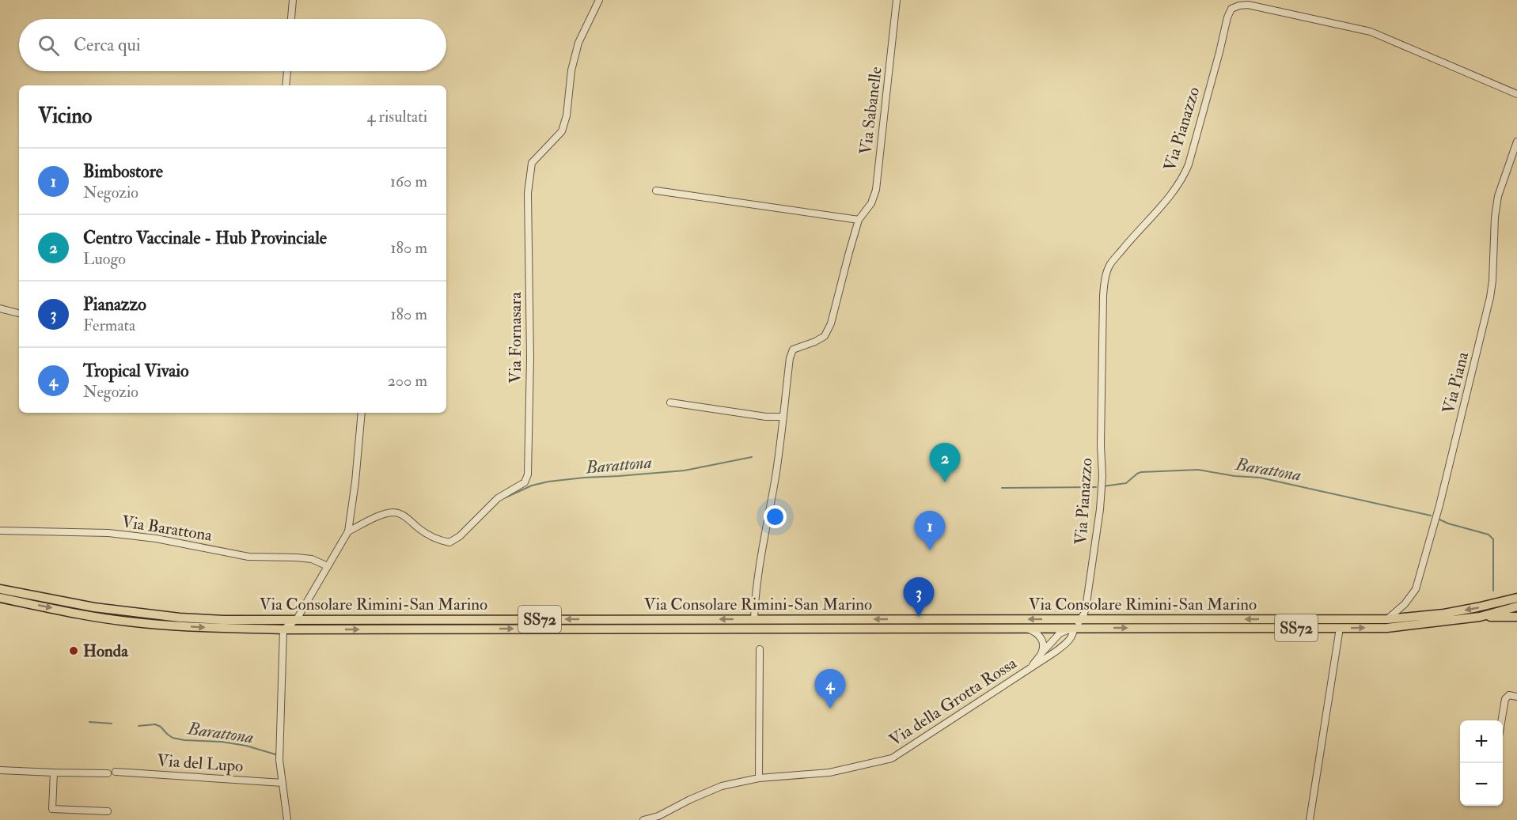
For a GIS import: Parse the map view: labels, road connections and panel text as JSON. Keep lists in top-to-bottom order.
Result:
{
  "streets": {
    "main road": ["Via Consolare Rimini-San Marino", "SS72"],
    "street": [
      "Via Sabanelle",
      "Via Pianazzo",
      "Via Fornasara",
      "Via Piana",
      "Via Barattona",
      "Via della Grotta Rossa",
      "Via del Lupo"
    ]
  },
  "crossings": [
    ["Via Sabanelle", "Via Consolare Rimini-San Marino"],
    ["Via Pianazzo", "Via Consolare Rimini-San Marino"],
    ["Via Piana", "Via Consolare Rimini-San Marino"],
    ["Via Consolare Rimini-San Marino", "Via della Grotta Rossa"]
  ],
  "water": ["Barattona"],
  "places": ["Honda"],
  "page": {
    "search": "Cerca qui",
    "heading": ["Vicino", "4 risultati"],
    "list": [
      {
        "mark": "1",
        "name": "Bimbostore",
        "note": "Negozio",
        "value": "160 m"
      },
      {
        "mark": "2",
        "name": "Centro Vaccinale - Hub Provinciale",
        "note": "Luogo",
        "value": "180 m"
      },
      {
        "mark": "3",
        "name": "Pianazzo",
        "note": "Fermata",
        "value": "180 m"
      },
      {
        "mark": "4",
        "name": "Tropical Vivaio",
        "note": "Negozio",
        "value": "200 m"
      }
    ],
    "pins": [
      "2",
      "1",
      "3",
      "4"
    ],
    "map_buttons": ["+", "−"]
  }
}
